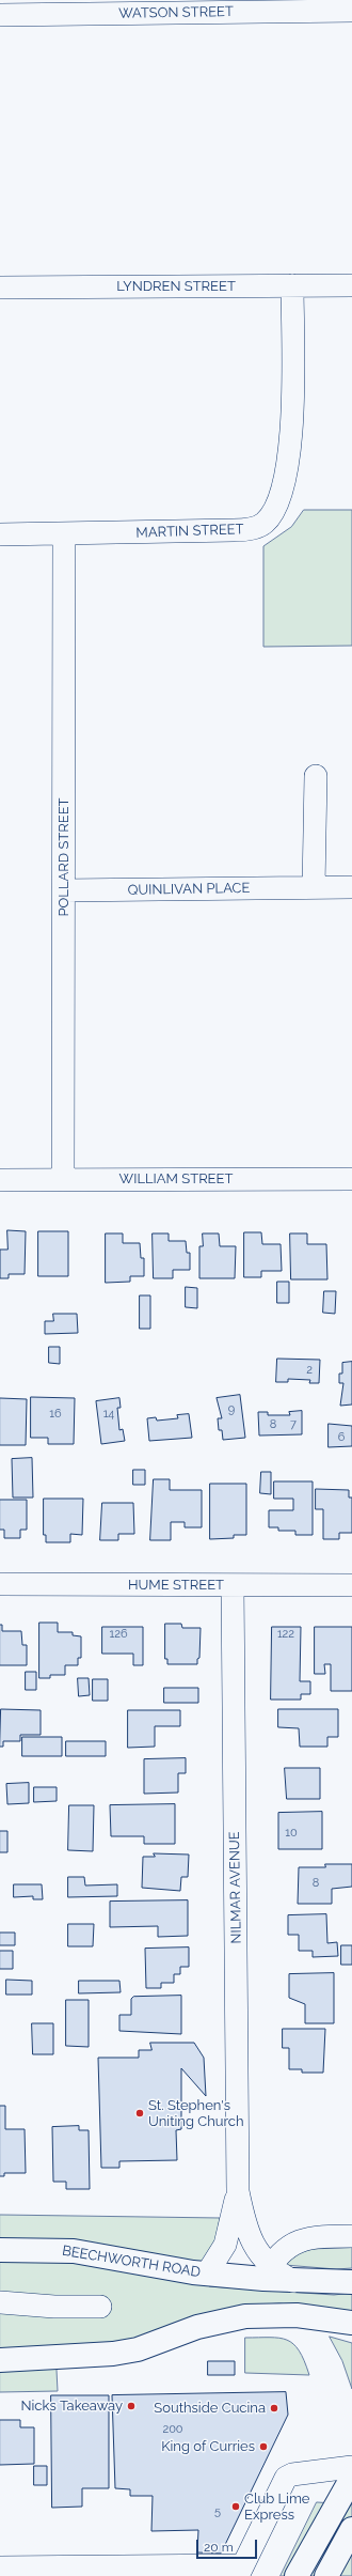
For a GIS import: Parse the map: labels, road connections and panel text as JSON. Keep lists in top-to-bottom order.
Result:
{
  "streets": {
    "main road": ["BEECHWORTH ROAD"],
    "street": [
      "WATSON STREET",
      "LYNDREN STREET",
      "MARTIN STREET",
      "POLLARD STREET",
      "QUINLIVAN PLACE",
      "WILLIAM STREET",
      "HUME STREET",
      "NILMAR AVENUE"
    ]
  },
  "crossings": [
    ["LYNDREN STREET", "MARTIN STREET"],
    ["MARTIN STREET", "POLLARD STREET"],
    ["POLLARD STREET", "QUINLIVAN PLACE"],
    ["POLLARD STREET", "WILLIAM STREET"],
    ["HUME STREET", "NILMAR AVENUE"],
    ["NILMAR AVENUE", "BEECHWORTH ROAD"]
  ],
  "places": [
    "St. Stephen's Uniting Church",
    "Nicks Takeaway",
    "Southside Cucina",
    "King of Curries",
    "Club Lime Express"
  ],
  "house_numbers": [
    "2",
    "9",
    "16",
    "14",
    "8",
    "7",
    "6",
    "126",
    "122",
    "10",
    "8",
    "200",
    "5"
  ],
  "scale_bar": "20 m"
}
